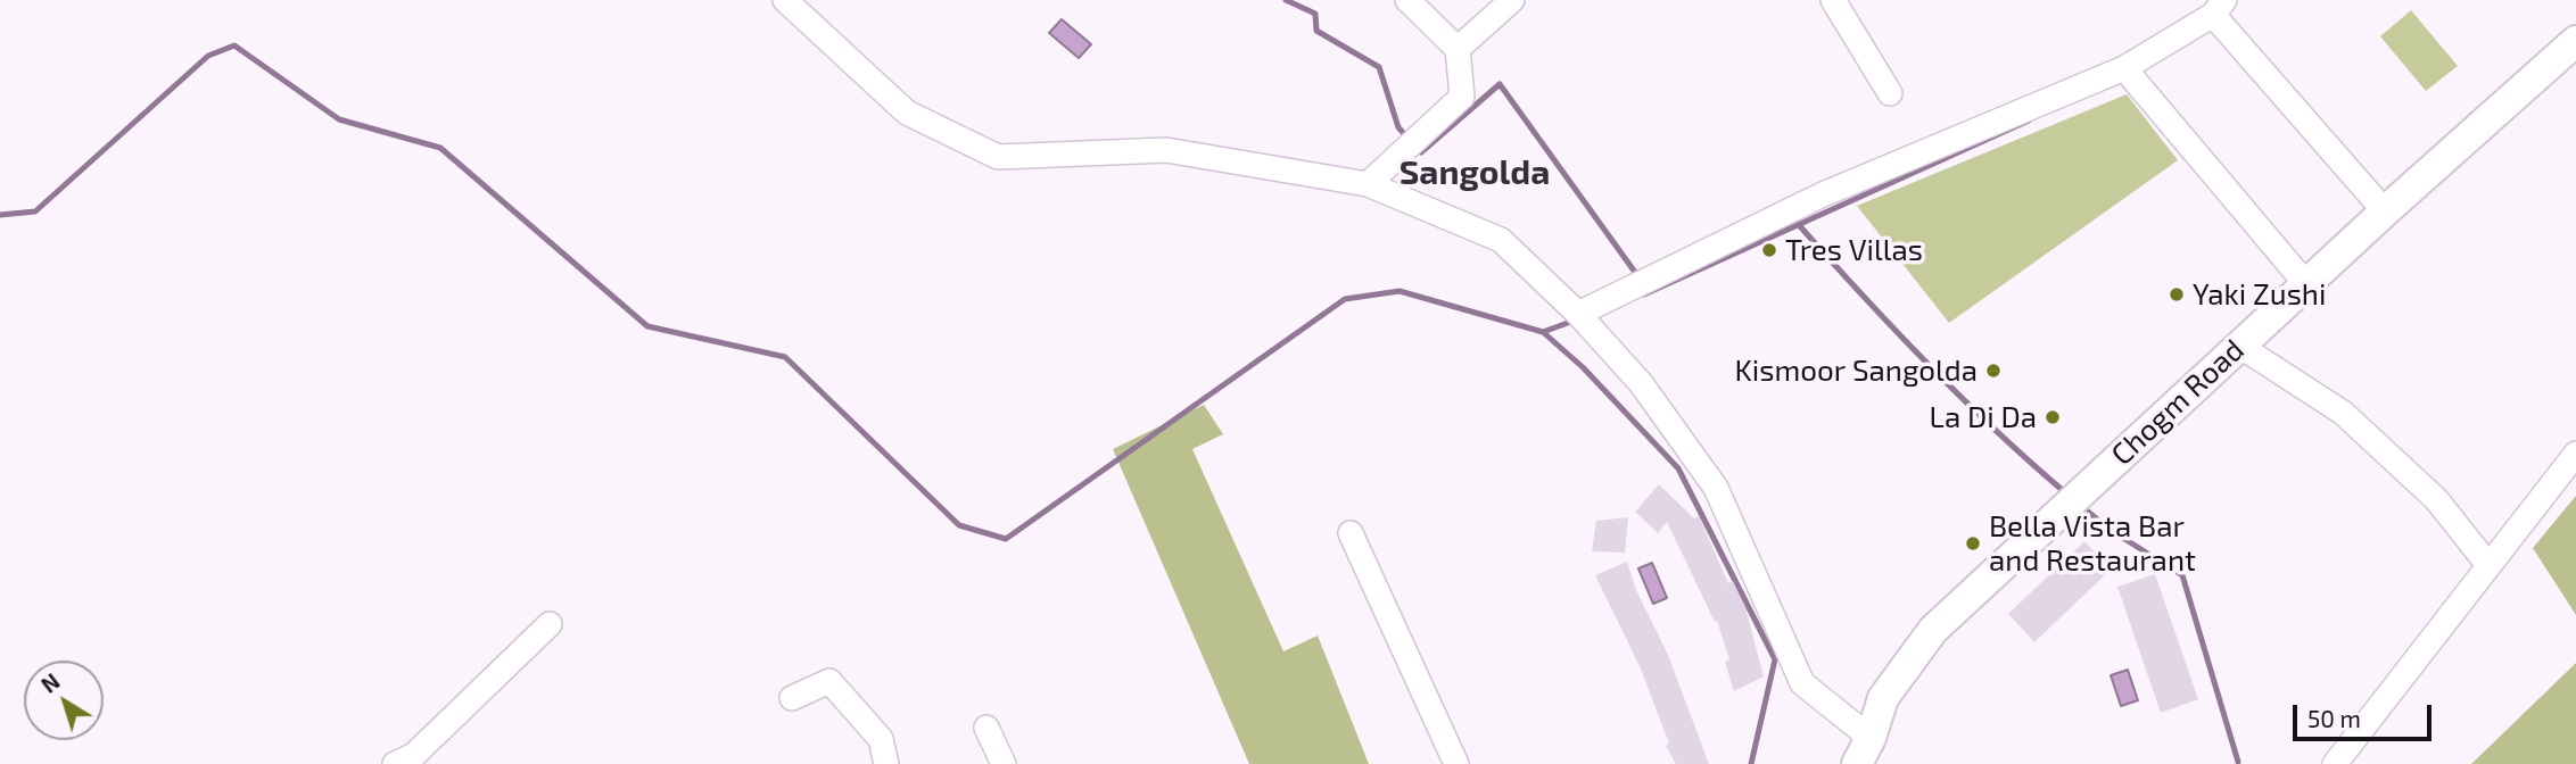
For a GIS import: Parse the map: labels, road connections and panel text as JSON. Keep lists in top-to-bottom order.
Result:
{
  "streets": {
    "main road": ["Chogm Road"]
  },
  "districts": ["Sangolda"],
  "places": [
    "Tres Villas",
    "Yaki Zushi",
    "Kismoor Sangolda",
    "La Di Da",
    "Bella Vista Bar and Restaurant"
  ],
  "scale_bar": "50 m",
  "north": "top left"
}
